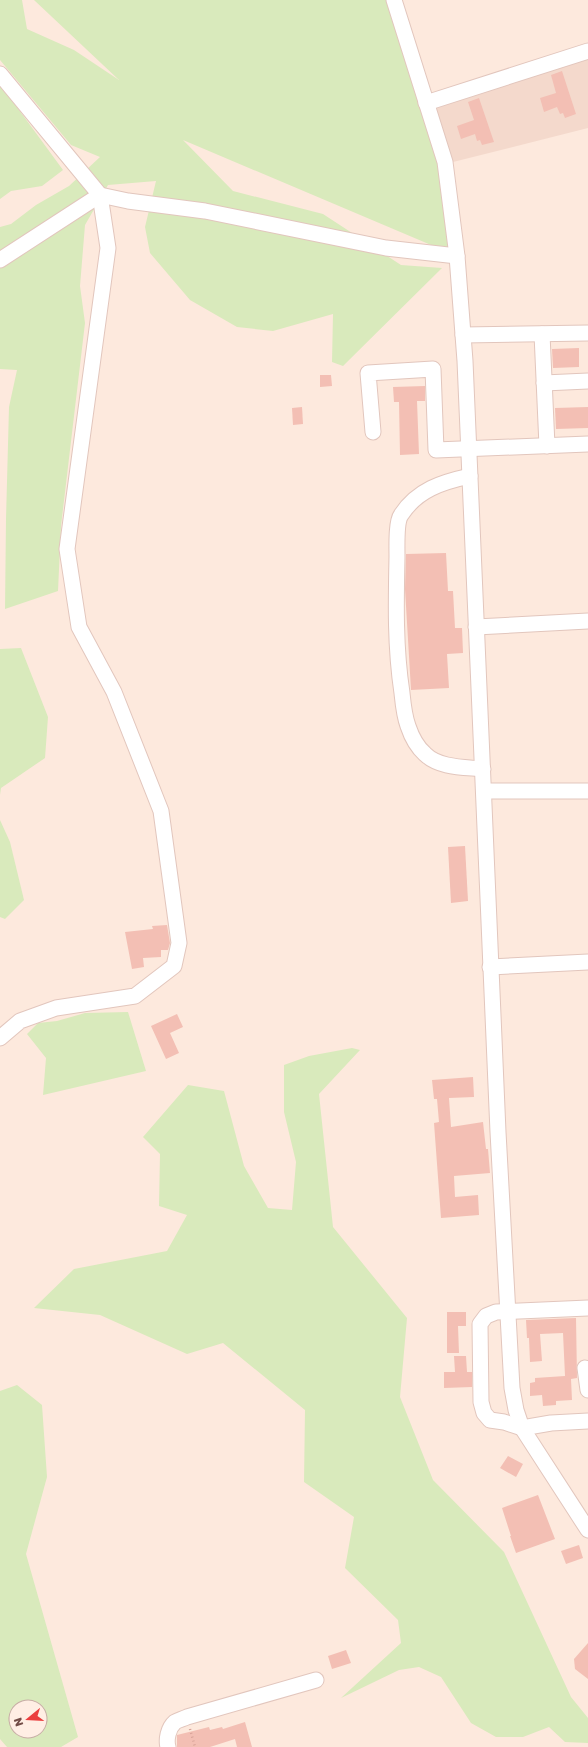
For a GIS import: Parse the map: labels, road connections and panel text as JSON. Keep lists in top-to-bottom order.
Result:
{
  "north": "left"
}
